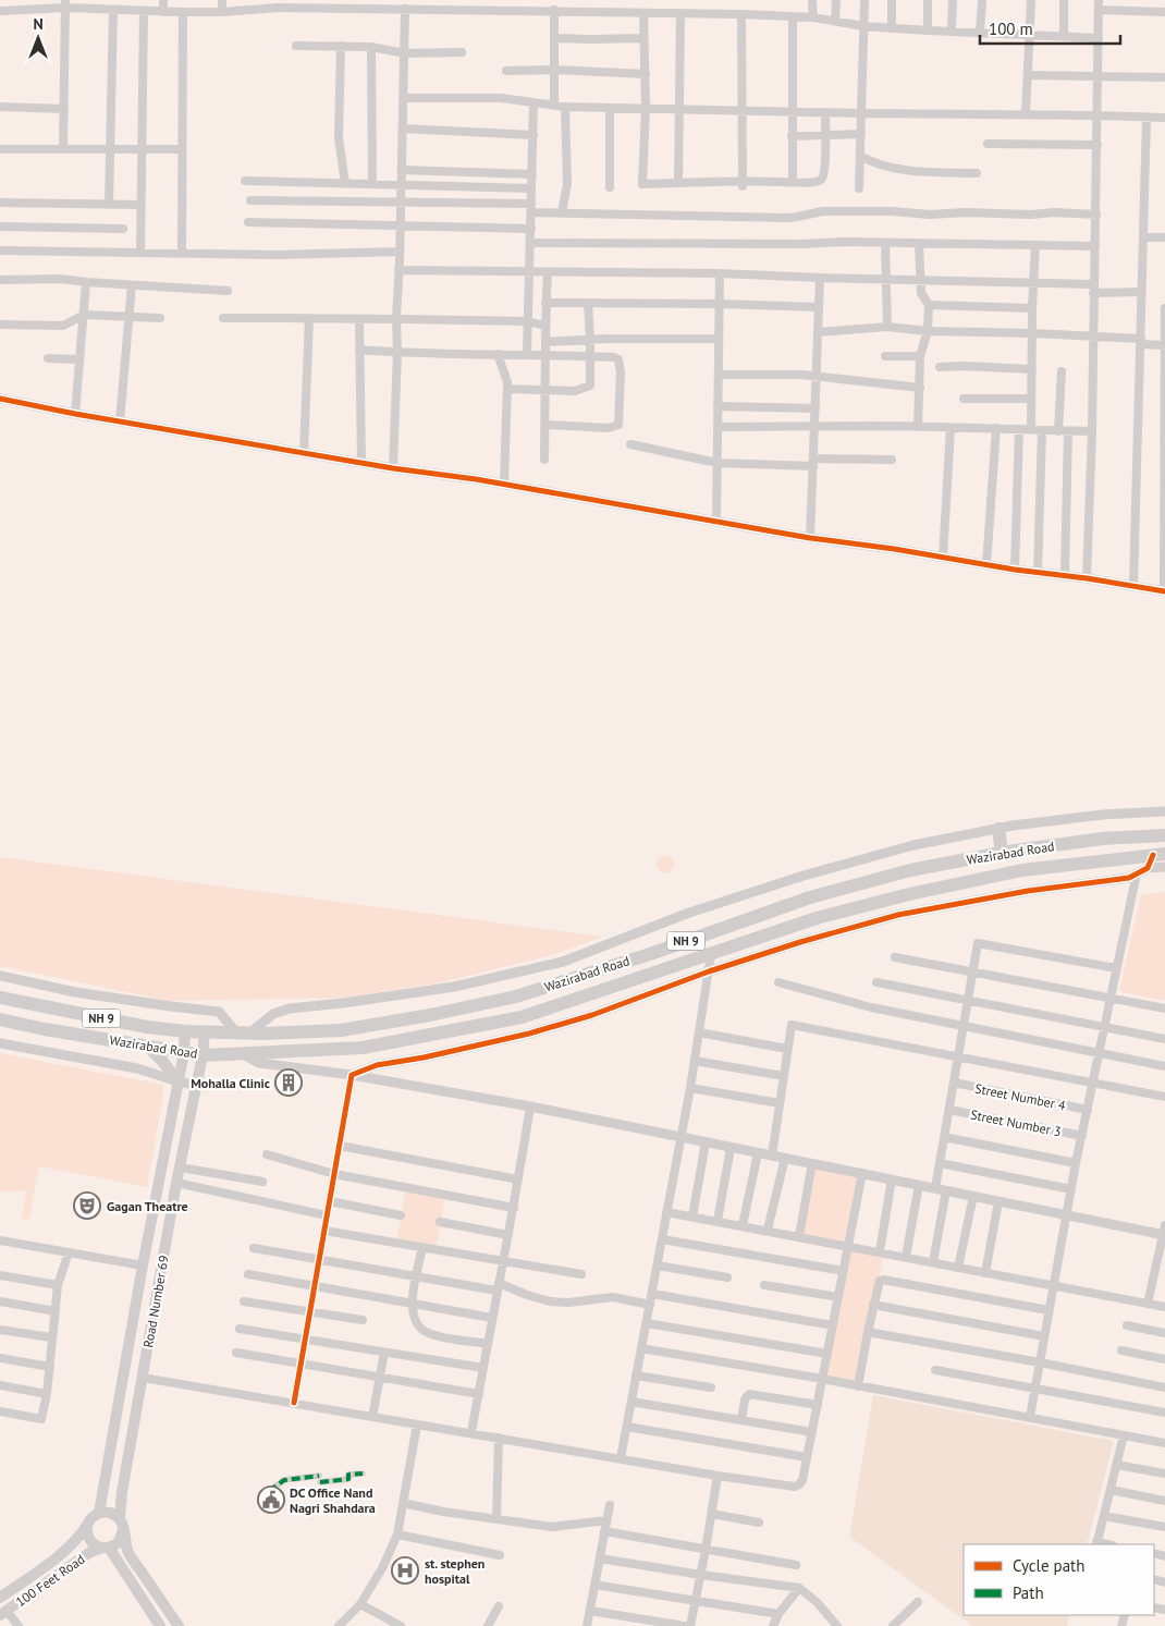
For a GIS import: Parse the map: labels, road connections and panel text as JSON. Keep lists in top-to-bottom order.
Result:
{
  "streets": {
    "highway": ["Wazirabad Road", "NH 9"],
    "main road": ["Road Number 69", "100 Feet Road"],
    "street": ["Street Number 4", "Street Number 3"]
  },
  "crossings": [
    ["Wazirabad Road", "Road Number 69"],
    ["Road Number 69", "100 Feet Road"]
  ],
  "places": {
    "building": ["Mohalla Clinic"],
    "theatre": ["Gagan Theatre"],
    "public building": ["DC Office Nand Nagri Shahdara"],
    "hospital": ["st. stephen hospital"]
  },
  "legend": ["Cycle path", "Path"],
  "scale_bar": "100 m",
  "north": "top"
}
